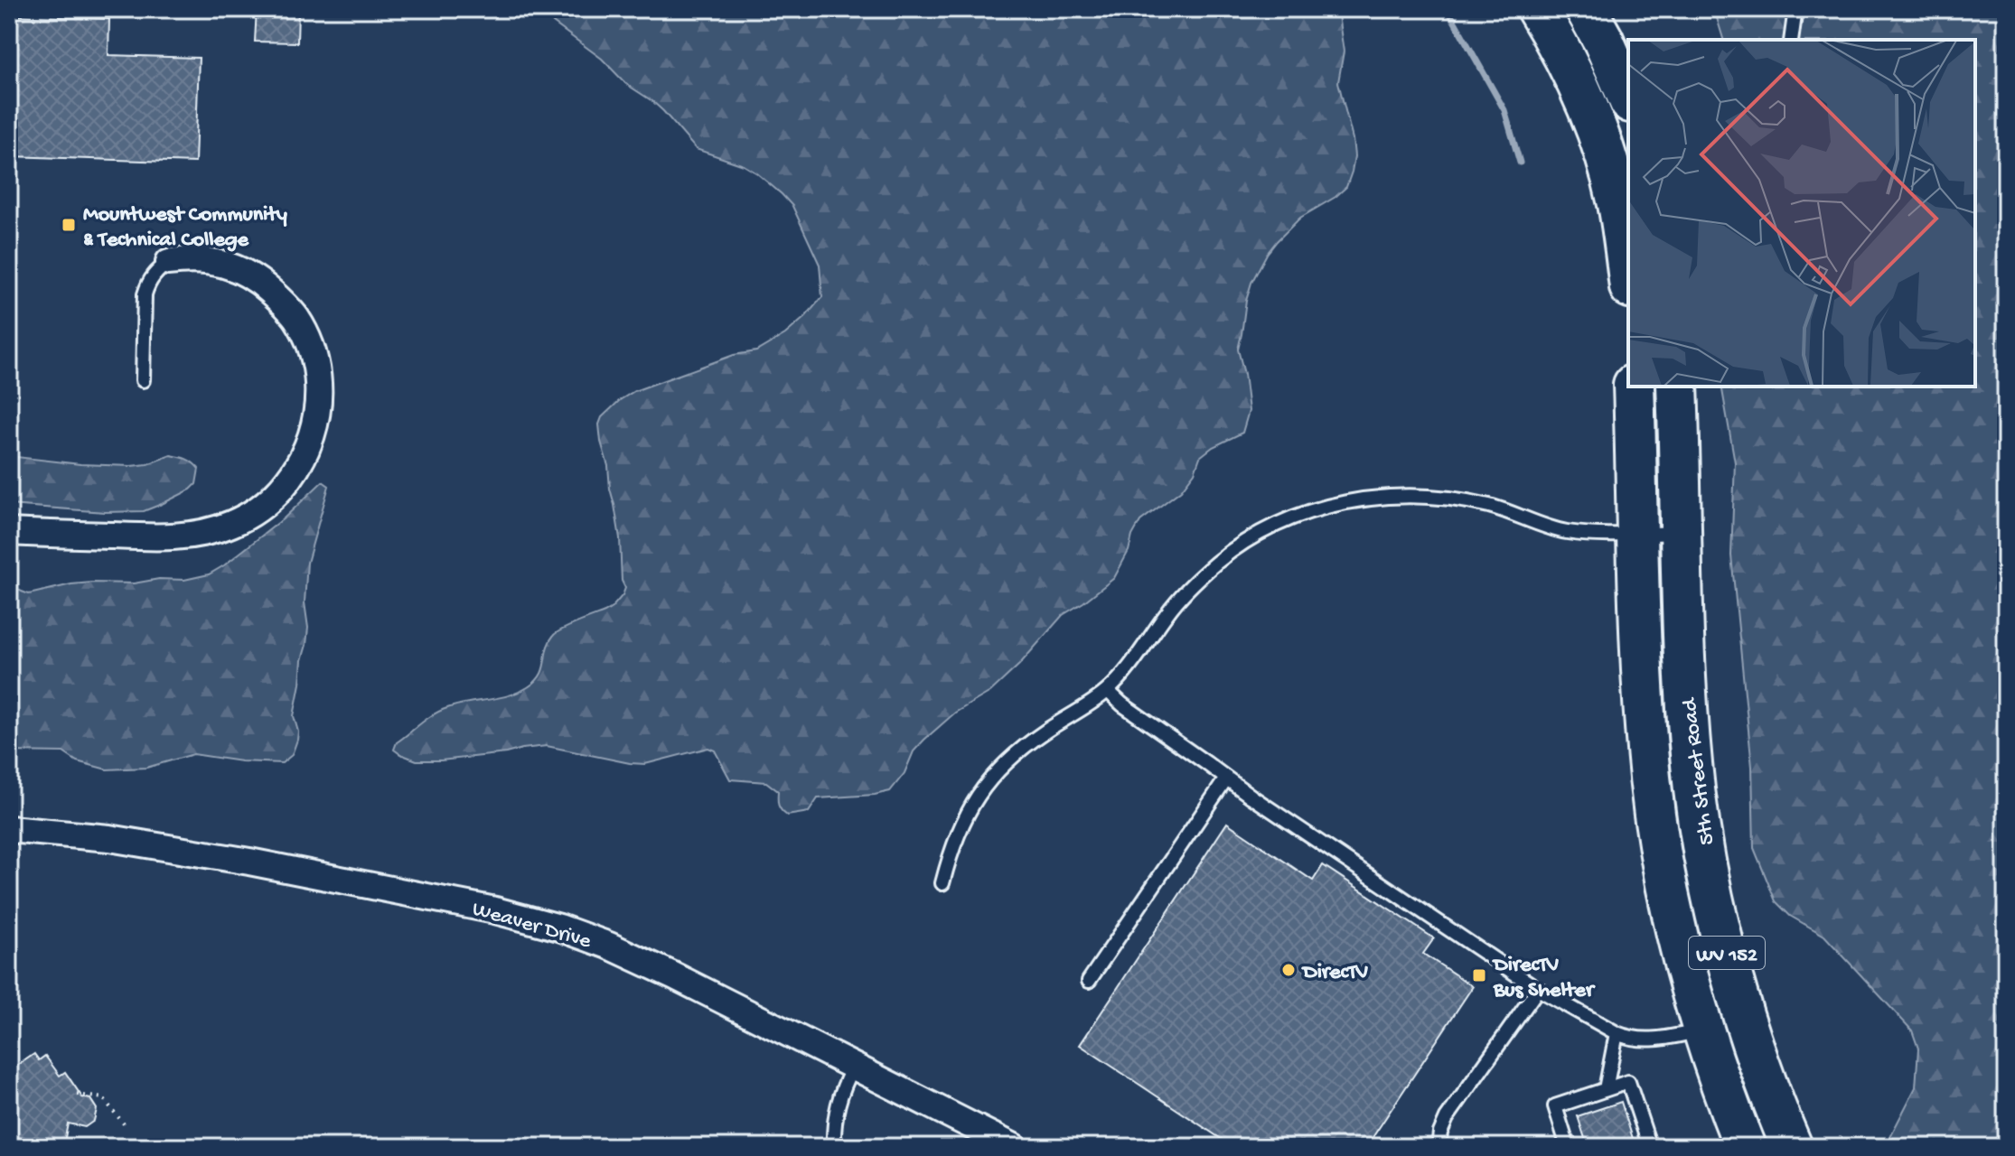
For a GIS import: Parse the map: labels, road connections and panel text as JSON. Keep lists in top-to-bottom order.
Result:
{
  "streets": {
    "main road": ["5th Street Road", "WV 152"],
    "street": ["Weaver Drive"]
  },
  "places": {
    "transit": ["Mountwest Community & Technical College", "DirecTV Bus Shelter"],
    "other": ["DirecTV"]
  }
}
